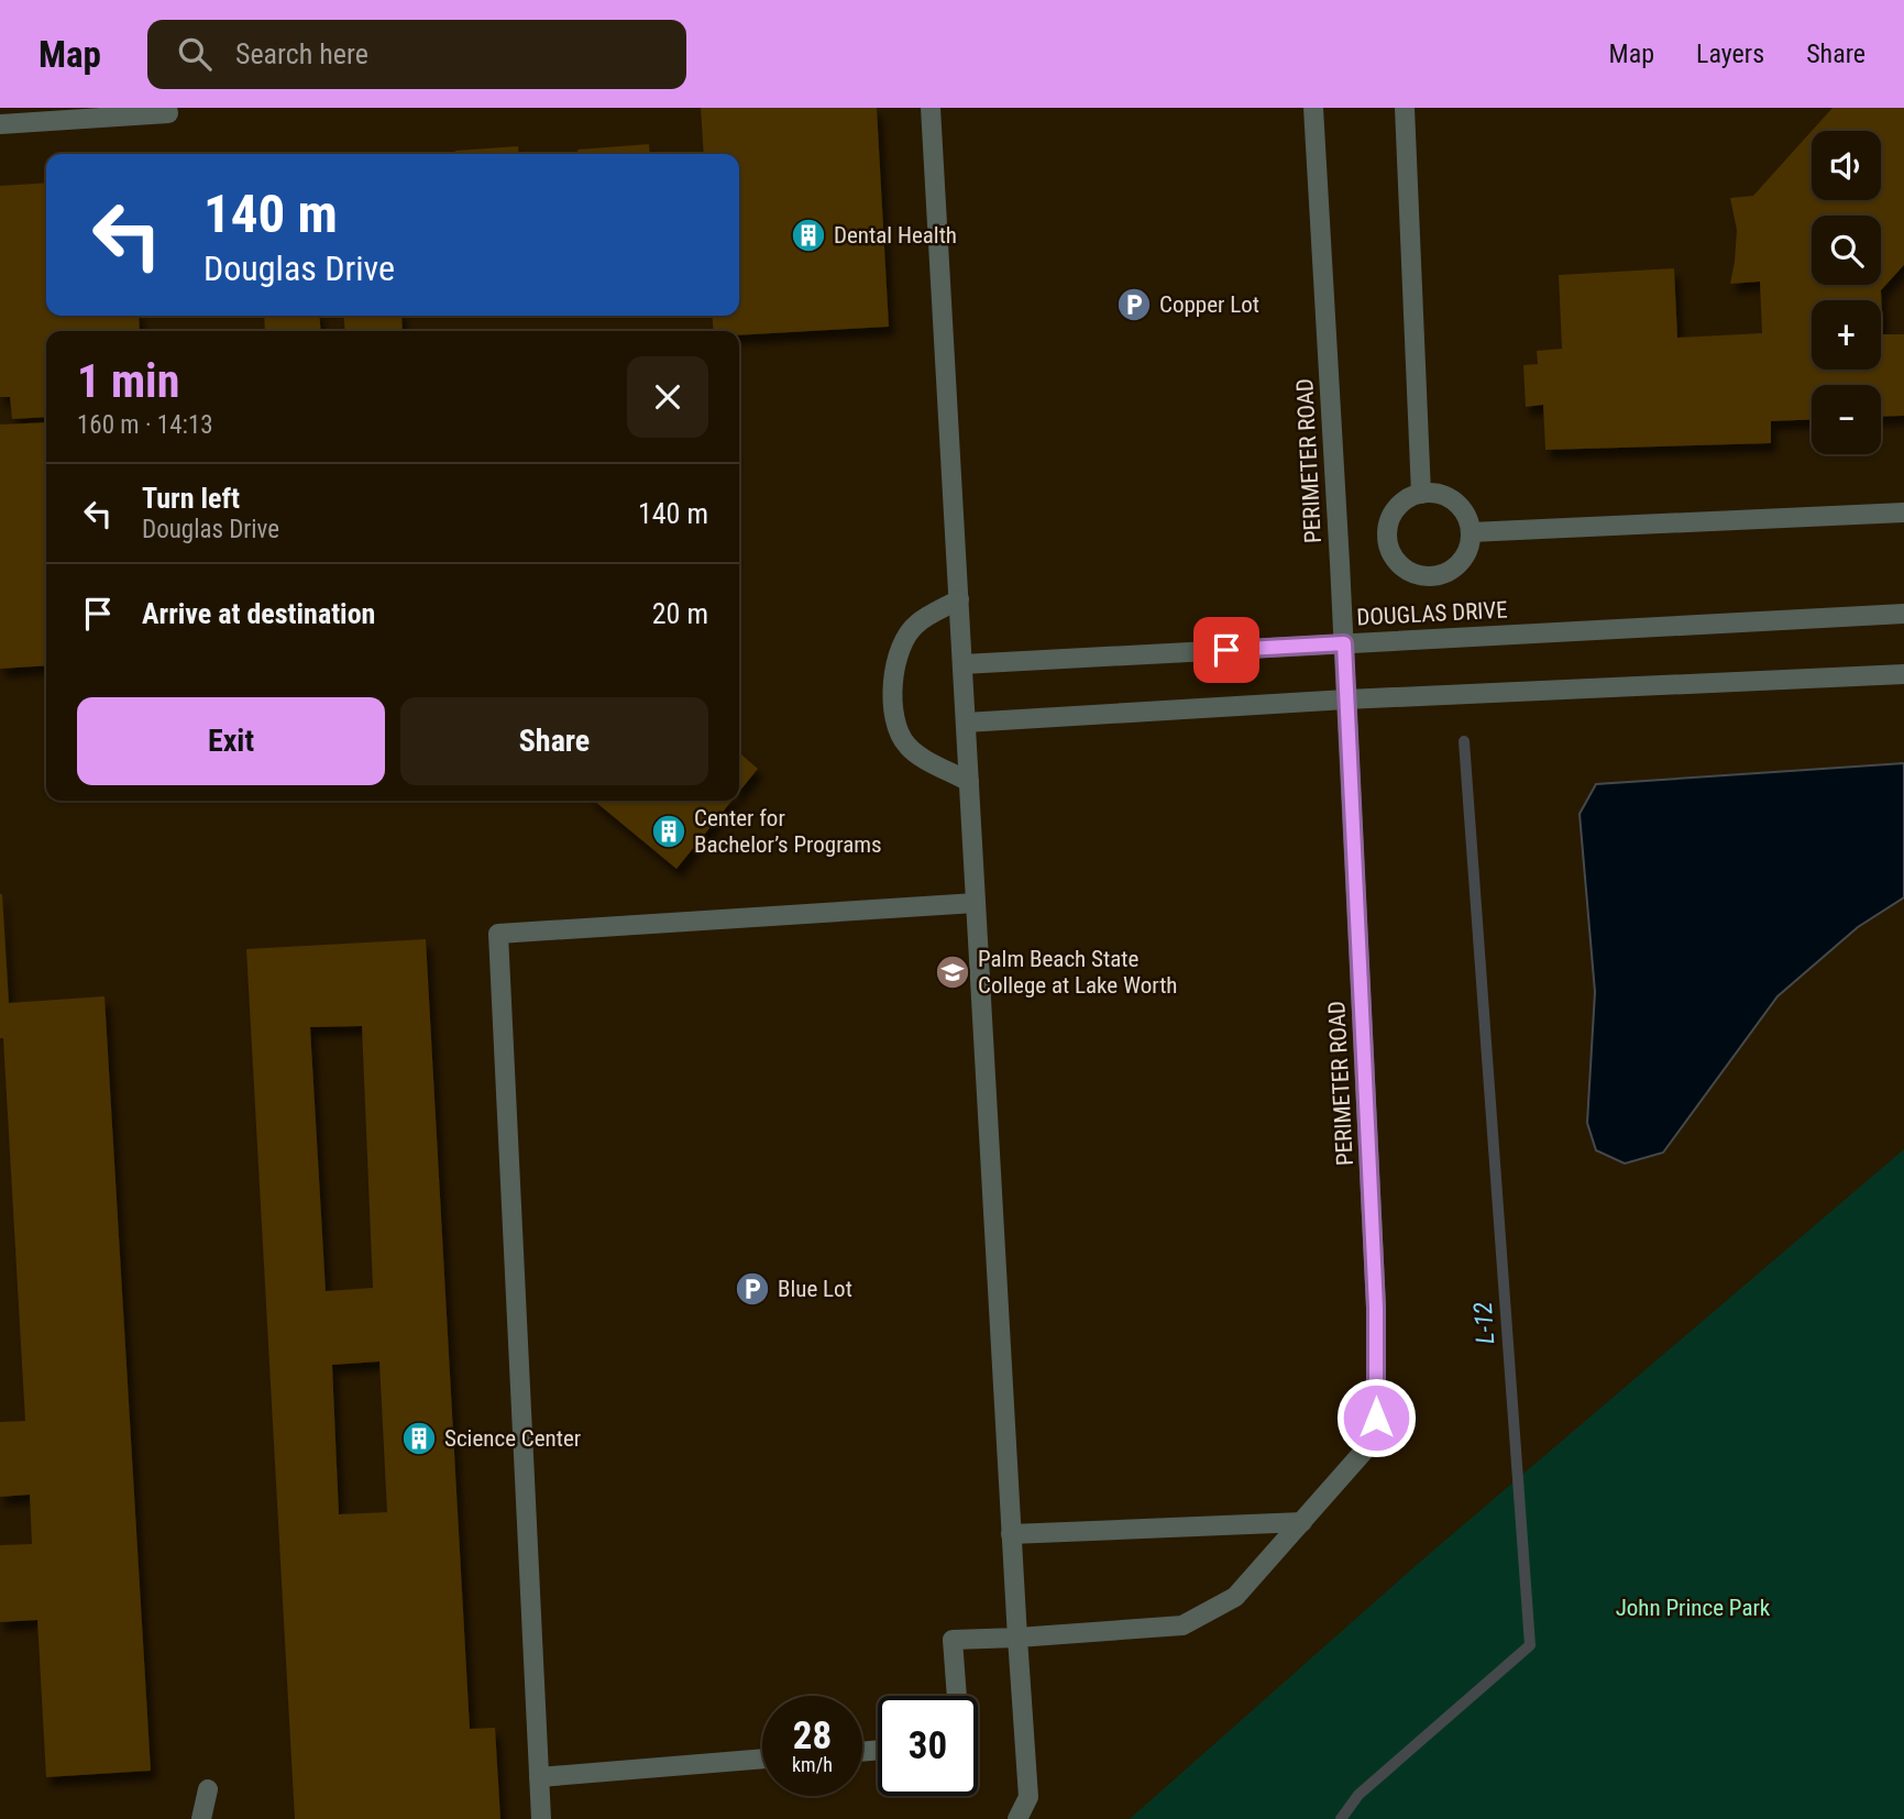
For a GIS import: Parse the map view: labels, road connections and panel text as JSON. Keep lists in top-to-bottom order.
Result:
{
  "streets": {
    "street": ["PERIMETER ROAD", "DOUGLAS DRIVE"]
  },
  "crossings": [
    ["PERIMETER ROAD", "DOUGLAS DRIVE"]
  ],
  "water": ["L-12"],
  "parks": ["John Prince Park"],
  "places": {
    "building": ["Dental Health", "Center for Bachelor’s Programs", "Science Center"],
    "parking": ["Copper Lot", "Blue Lot"],
    "school or university": ["Palm Beach State College at Lake Worth"]
  },
  "page": {
    "header": "Map",
    "search": "Search here",
    "nav": ["Map", "Layers", "Share"],
    "map_buttons": ["+", "−"],
    "turn": ["140 m", "Douglas Drive"],
    "heading": ["1 min", "160 m · 14:13"],
    "list": [
      {
        "name": "Turn left",
        "note": "Douglas Drive",
        "value": "140 m"
      },
      {
        "name": "Arrive at destination",
        "value": "20 m"
      }
    ],
    "buttons": ["Exit", "Share"],
    "speed": "28 km/h",
    "limit": "30"
  }
}
